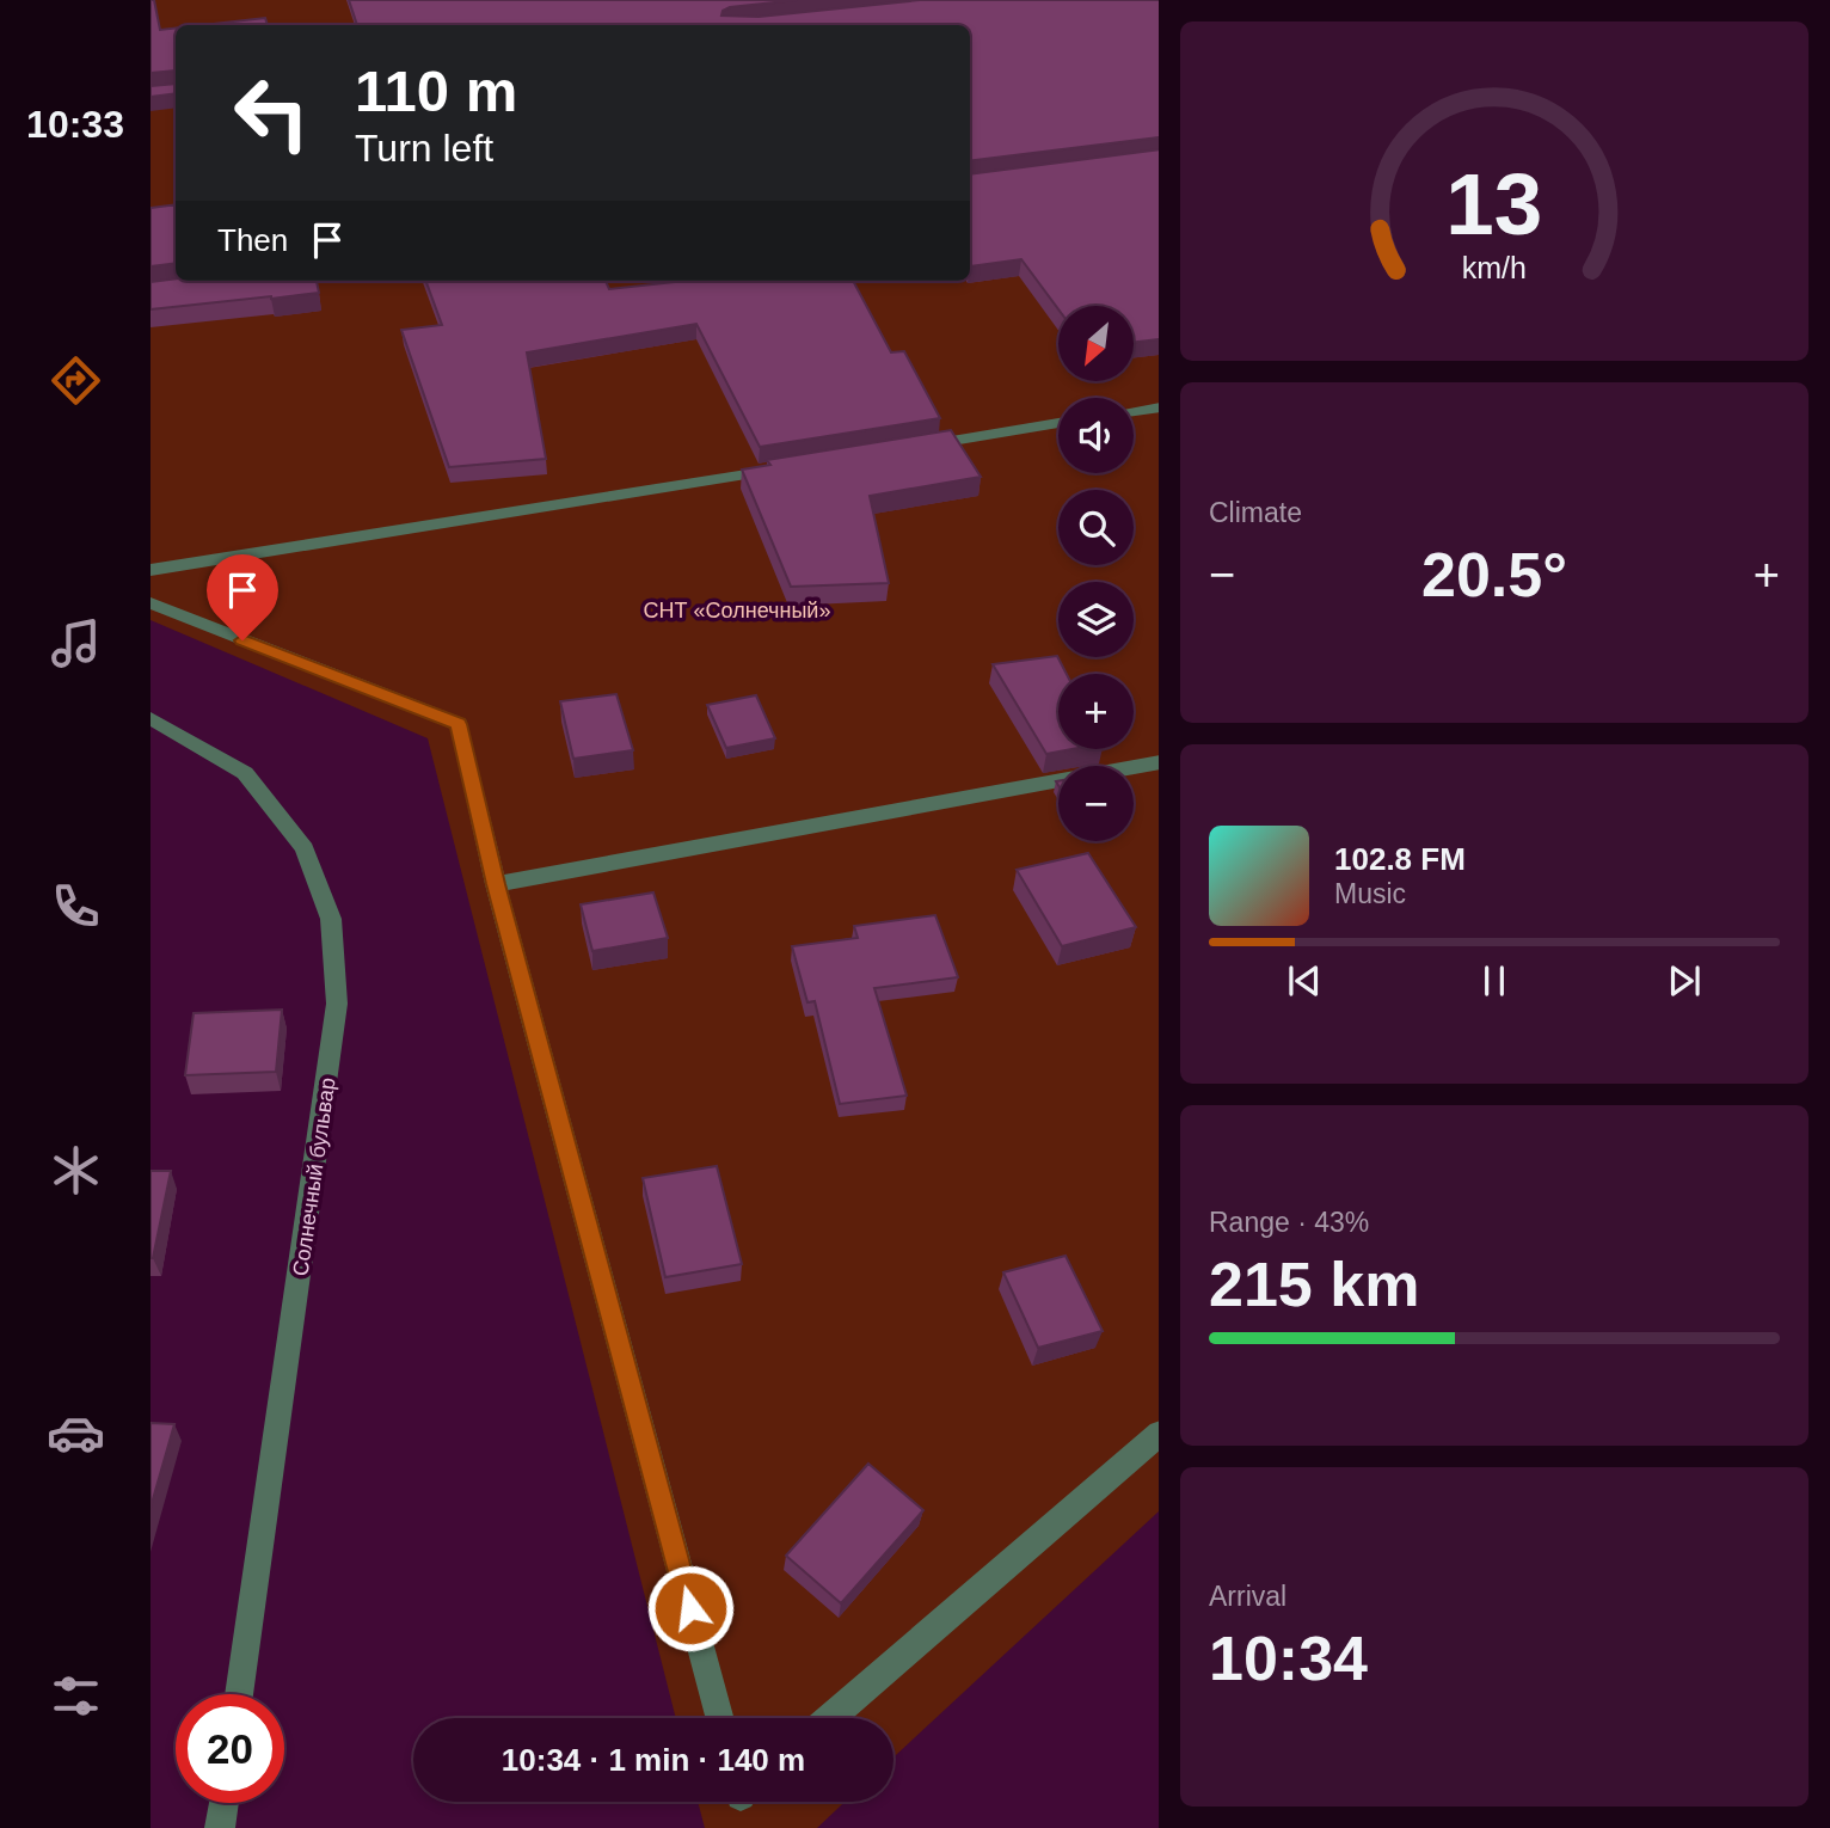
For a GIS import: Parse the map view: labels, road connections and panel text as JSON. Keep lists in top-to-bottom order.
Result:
{
  "streets": {
    "street": ["Солнечный бульвар"]
  },
  "parks": ["СНТ «Солнечный»"],
  "north": "bottom left",
  "page": {
    "tabs": "10:33",
    "turn": ["110 m", "Turn left"],
    "then": "Then",
    "map_buttons": ["+", "−"],
    "tile": [
      "Climate",
      ["Range · 43%", "215 km"],
      ["Arrival", "10:34"]
    ],
    "heat": ["−", "20.5°", "+"],
    "song": ["102.8 FM", "Music"],
    "limit": "20",
    "trip": "10:34 · 1 min · 140 m",
    "gauge": ["13", "km/h"]
  }
}
